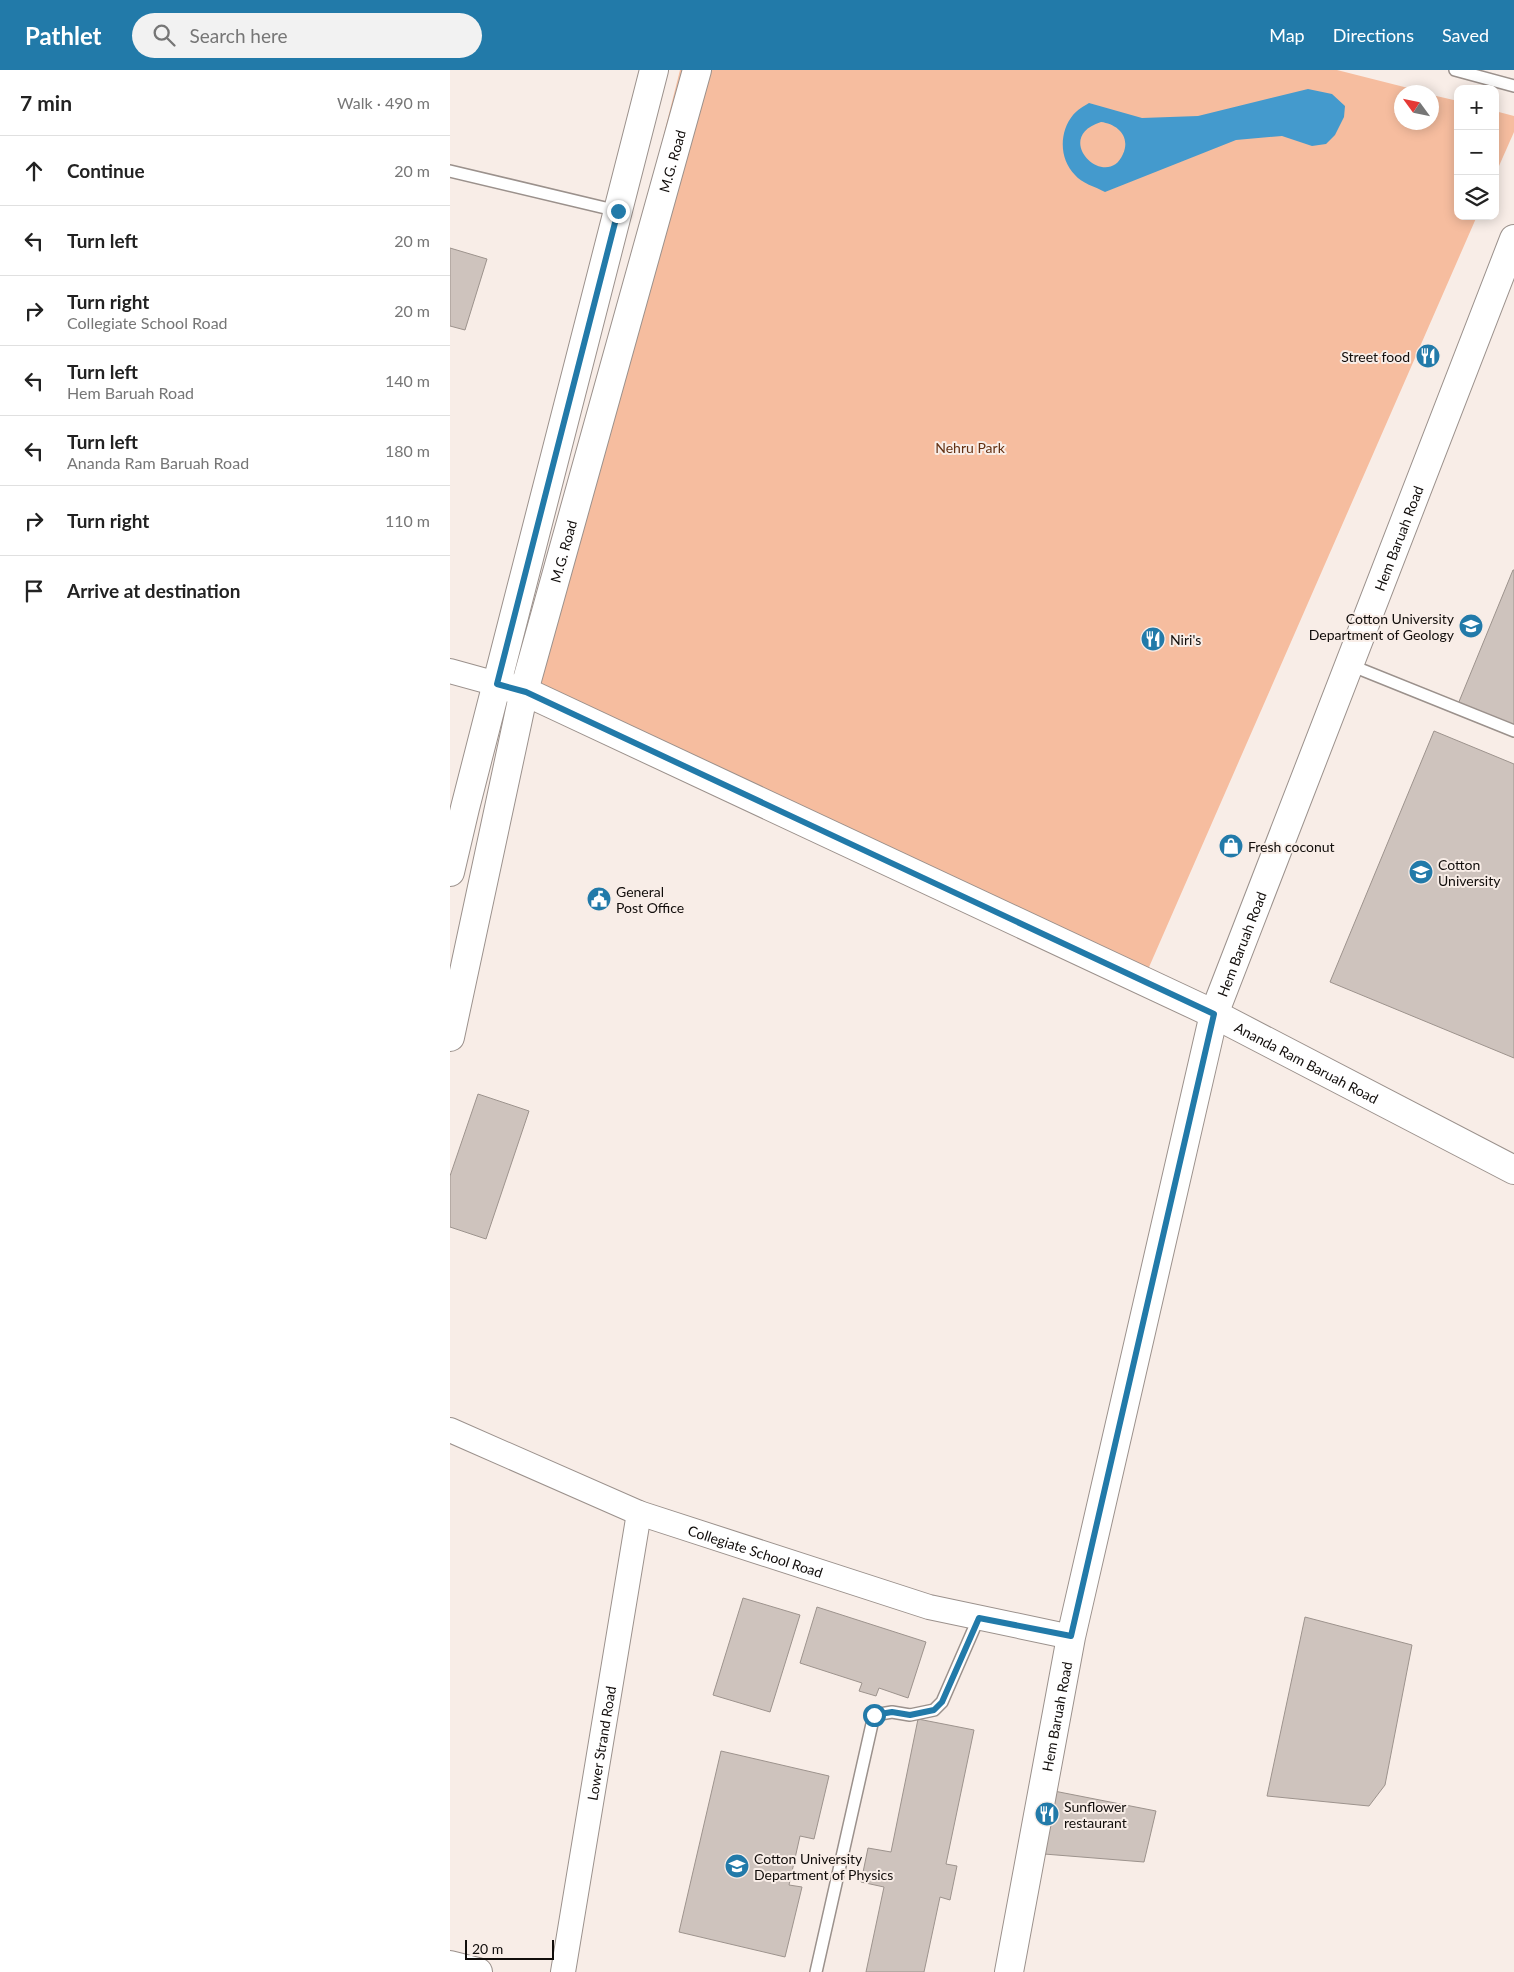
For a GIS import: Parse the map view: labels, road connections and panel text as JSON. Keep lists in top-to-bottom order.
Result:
{
  "streets": {
    "street": [
      "M.G. Road",
      "Hem Baruah Road",
      "Ananda Ram Baruah Road",
      "Collegiate School Road",
      "Lower Strand Road"
    ]
  },
  "crossings": [
    ["M.G. Road", "Ananda Ram Baruah Road"],
    ["Hem Baruah Road", "Ananda Ram Baruah Road"],
    ["Hem Baruah Road", "Collegiate School Road"],
    ["Collegiate School Road", "Lower Strand Road"]
  ],
  "parks": ["Nehru Park"],
  "places": {
    "restaurant": ["Street food", "Niri's", "Sunflower restaurant"],
    "school or university": ["Cotton University Department of Geology", "Cotton University", "Cotton University Department of Physics"],
    "shop": ["Fresh coconut"],
    "public building": ["General Post Office"]
  },
  "scale_bar": "20 m",
  "north": "top left",
  "page": {
    "header": "Pathlet",
    "search": "Search here",
    "nav": ["Map", "Directions", "Saved"],
    "heading": ["7 min", "Walk · 490 m"],
    "map_buttons": ["+", "−"],
    "list": [
      ["Continue", "20 m"],
      ["Turn left", "20 m"],
      ["Turn right", "Collegiate School Road", "20 m"],
      ["Turn left", "Hem Baruah Road", "140 m"],
      ["Turn left", "Ananda Ram Baruah Road", "180 m"],
      ["Turn right", "110 m"],
      "Arrive at destination"
    ],
    "scale": "20 m"
  }
}
